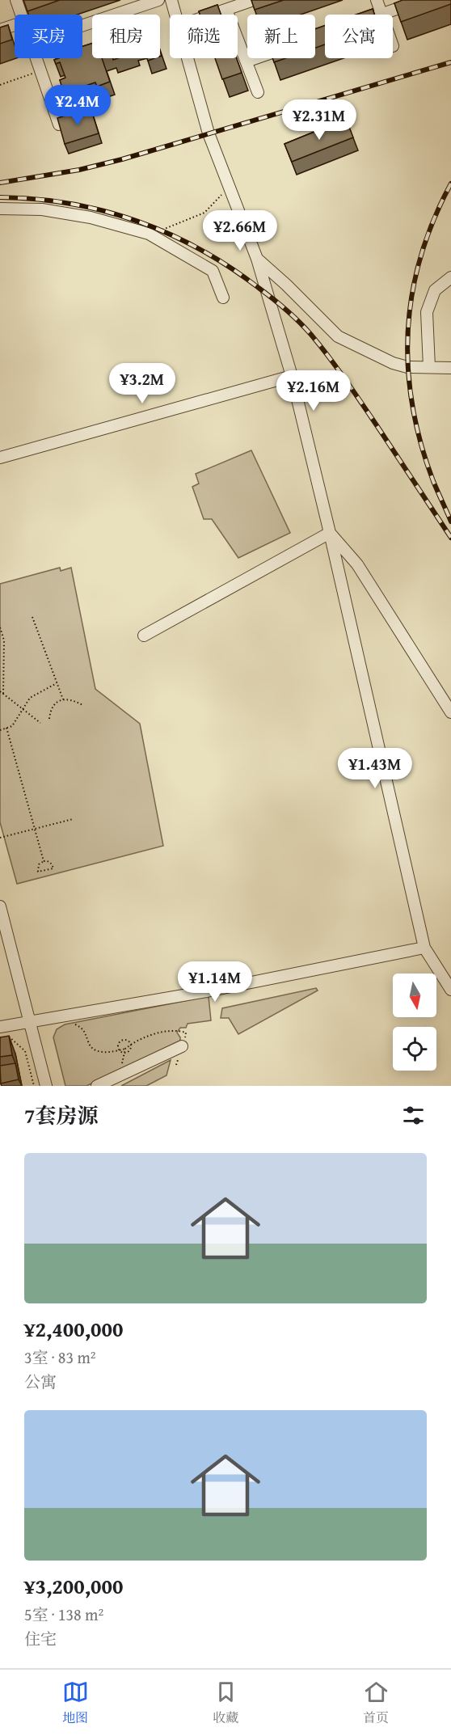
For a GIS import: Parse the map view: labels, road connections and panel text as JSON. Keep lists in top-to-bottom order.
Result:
{
  "north": "bottom",
  "page": {
    "chip": [
      "买房",
      "租房",
      "筛选",
      "新上",
      "公寓"
    ],
    "price": [
      "¥2.4M",
      "¥2.31M",
      "¥2.66M",
      "¥3.2M",
      "¥2.16M",
      "¥1.43M",
      "¥1.14M"
    ],
    "heading": "7套房源",
    "list": [
      {
        "name": "¥2,400,000",
        "note": "3室 · 83 m² · 公寓"
      },
      {
        "name": "¥3,200,000",
        "note": "5室 · 138 m² · 住宅"
      }
    ],
    "tabs": ["地图", "收藏", "首页"]
  }
}
